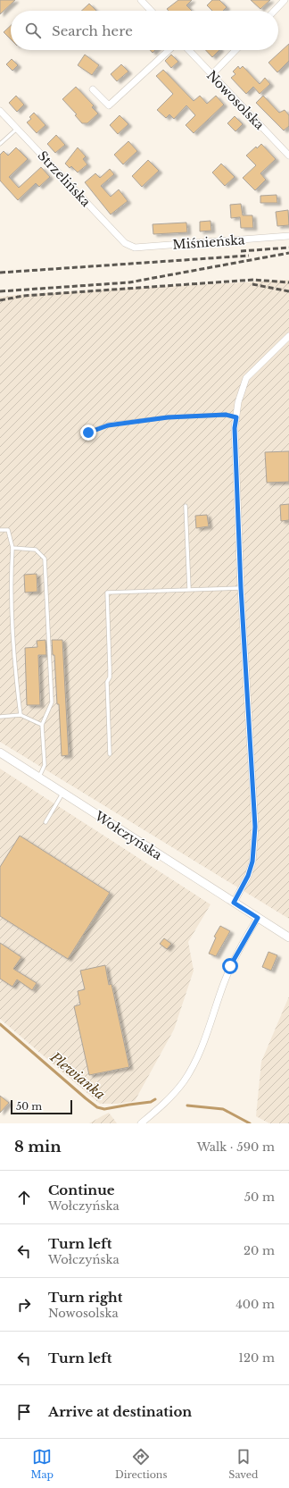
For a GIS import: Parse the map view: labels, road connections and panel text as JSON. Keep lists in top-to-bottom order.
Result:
{
  "streets": {
    "street": [
      "Nowosolska",
      "Strzelińska",
      "Miśnieńska",
      "Wołczyńska"
    ]
  },
  "crossings": [
    ["Strzelińska", "Miśnieńska"]
  ],
  "water": ["Plewianka"],
  "scale_bar": "50 m",
  "page": {
    "search": "Search here",
    "scale": "50 m",
    "heading": ["8 min", "Walk · 590 m"],
    "list": [
      ["Continue", "Wołczyńska", "50 m"],
      ["Turn left", "Wołczyńska", "20 m"],
      ["Turn right", "Nowosolska", "400 m"],
      ["Turn left", "120 m"],
      "Arrive at destination"
    ],
    "nav": ["Map", "Directions", "Saved"]
  }
}
